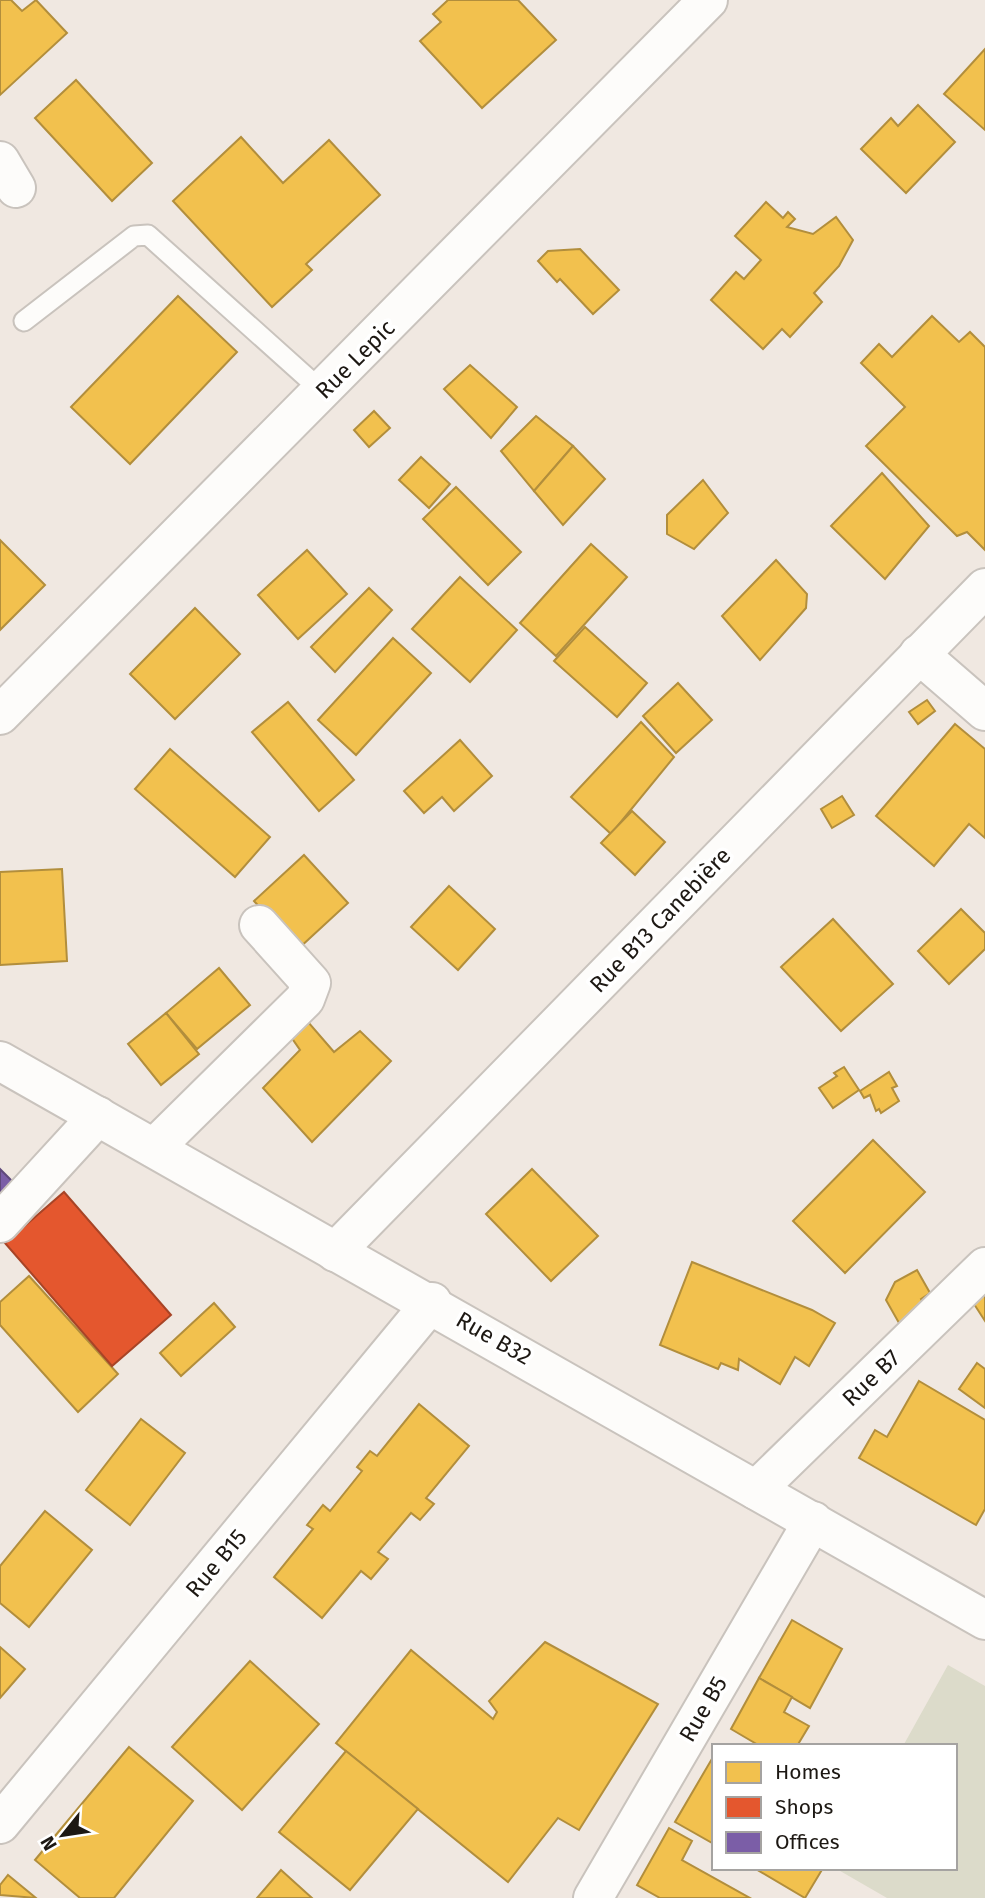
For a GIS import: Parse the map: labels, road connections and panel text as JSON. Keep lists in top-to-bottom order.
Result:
{
  "streets": {
    "street": [
      "Rue Lepic",
      "Rue B13 Canebière",
      "Rue B32",
      "Rue B7",
      "Rue B15",
      "Rue B5"
    ]
  },
  "crossings": [
    ["Rue B13 Canebière", "Rue B32"],
    ["Rue B32", "Rue B7"],
    ["Rue B32", "Rue B15"],
    ["Rue B32", "Rue B5"]
  ],
  "legend": ["Homes", "Shops", "Offices"],
  "north": "bottom left"
}
